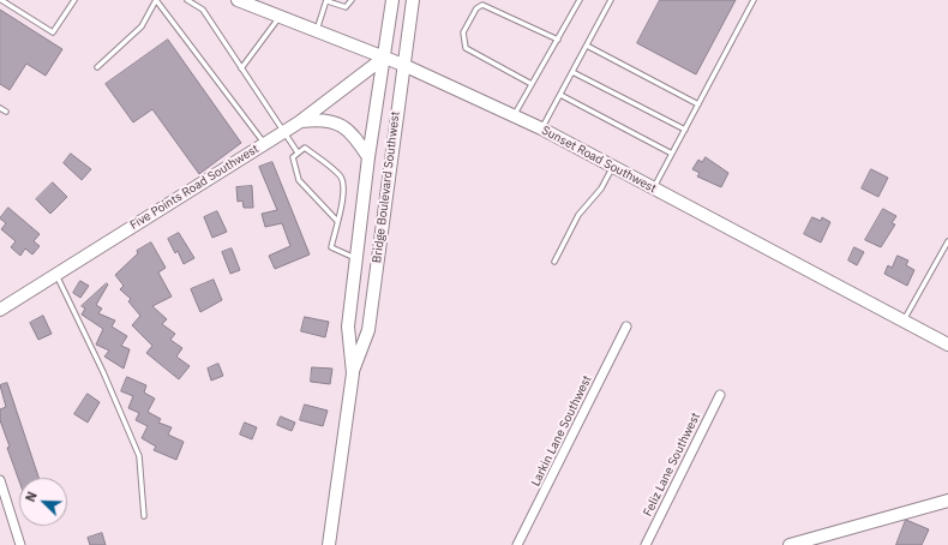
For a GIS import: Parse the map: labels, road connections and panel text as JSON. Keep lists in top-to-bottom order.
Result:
{
  "streets": {
    "street": [
      "Sunset Road Southwest",
      "Five Points Road Southwest",
      "Bridge Boulevard Southwest",
      "Larkin Lane Southwest",
      "Feliz Lane Southwest"
    ]
  },
  "crossings": [
    ["Sunset Road Southwest", "Five Points Road Southwest"],
    ["Sunset Road Southwest", "Bridge Boulevard Southwest"],
    ["Five Points Road Southwest", "Bridge Boulevard Southwest"]
  ],
  "north": "top left"
}
